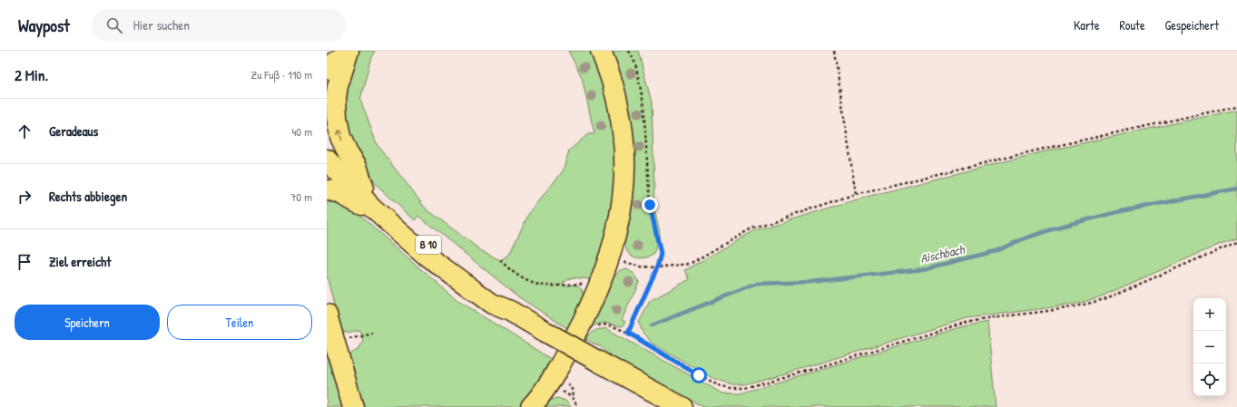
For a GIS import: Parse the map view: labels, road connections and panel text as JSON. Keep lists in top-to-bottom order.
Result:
{
  "streets": {
    "main road": ["B 10"]
  },
  "water": ["Aischbach"],
  "page": {
    "header": "Waypost",
    "search": "Hier suchen",
    "nav": ["Karte", "Route", "Gespeichert"],
    "heading": ["2 Min.", "Zu Fuß · 110 m"],
    "list": [
      ["Geradeaus", "40 m"],
      ["Rechts abbiegen", "70 m"],
      "Ziel erreicht"
    ],
    "buttons": ["Speichern", "Teilen"],
    "map_buttons": ["+", "−"]
  }
}
